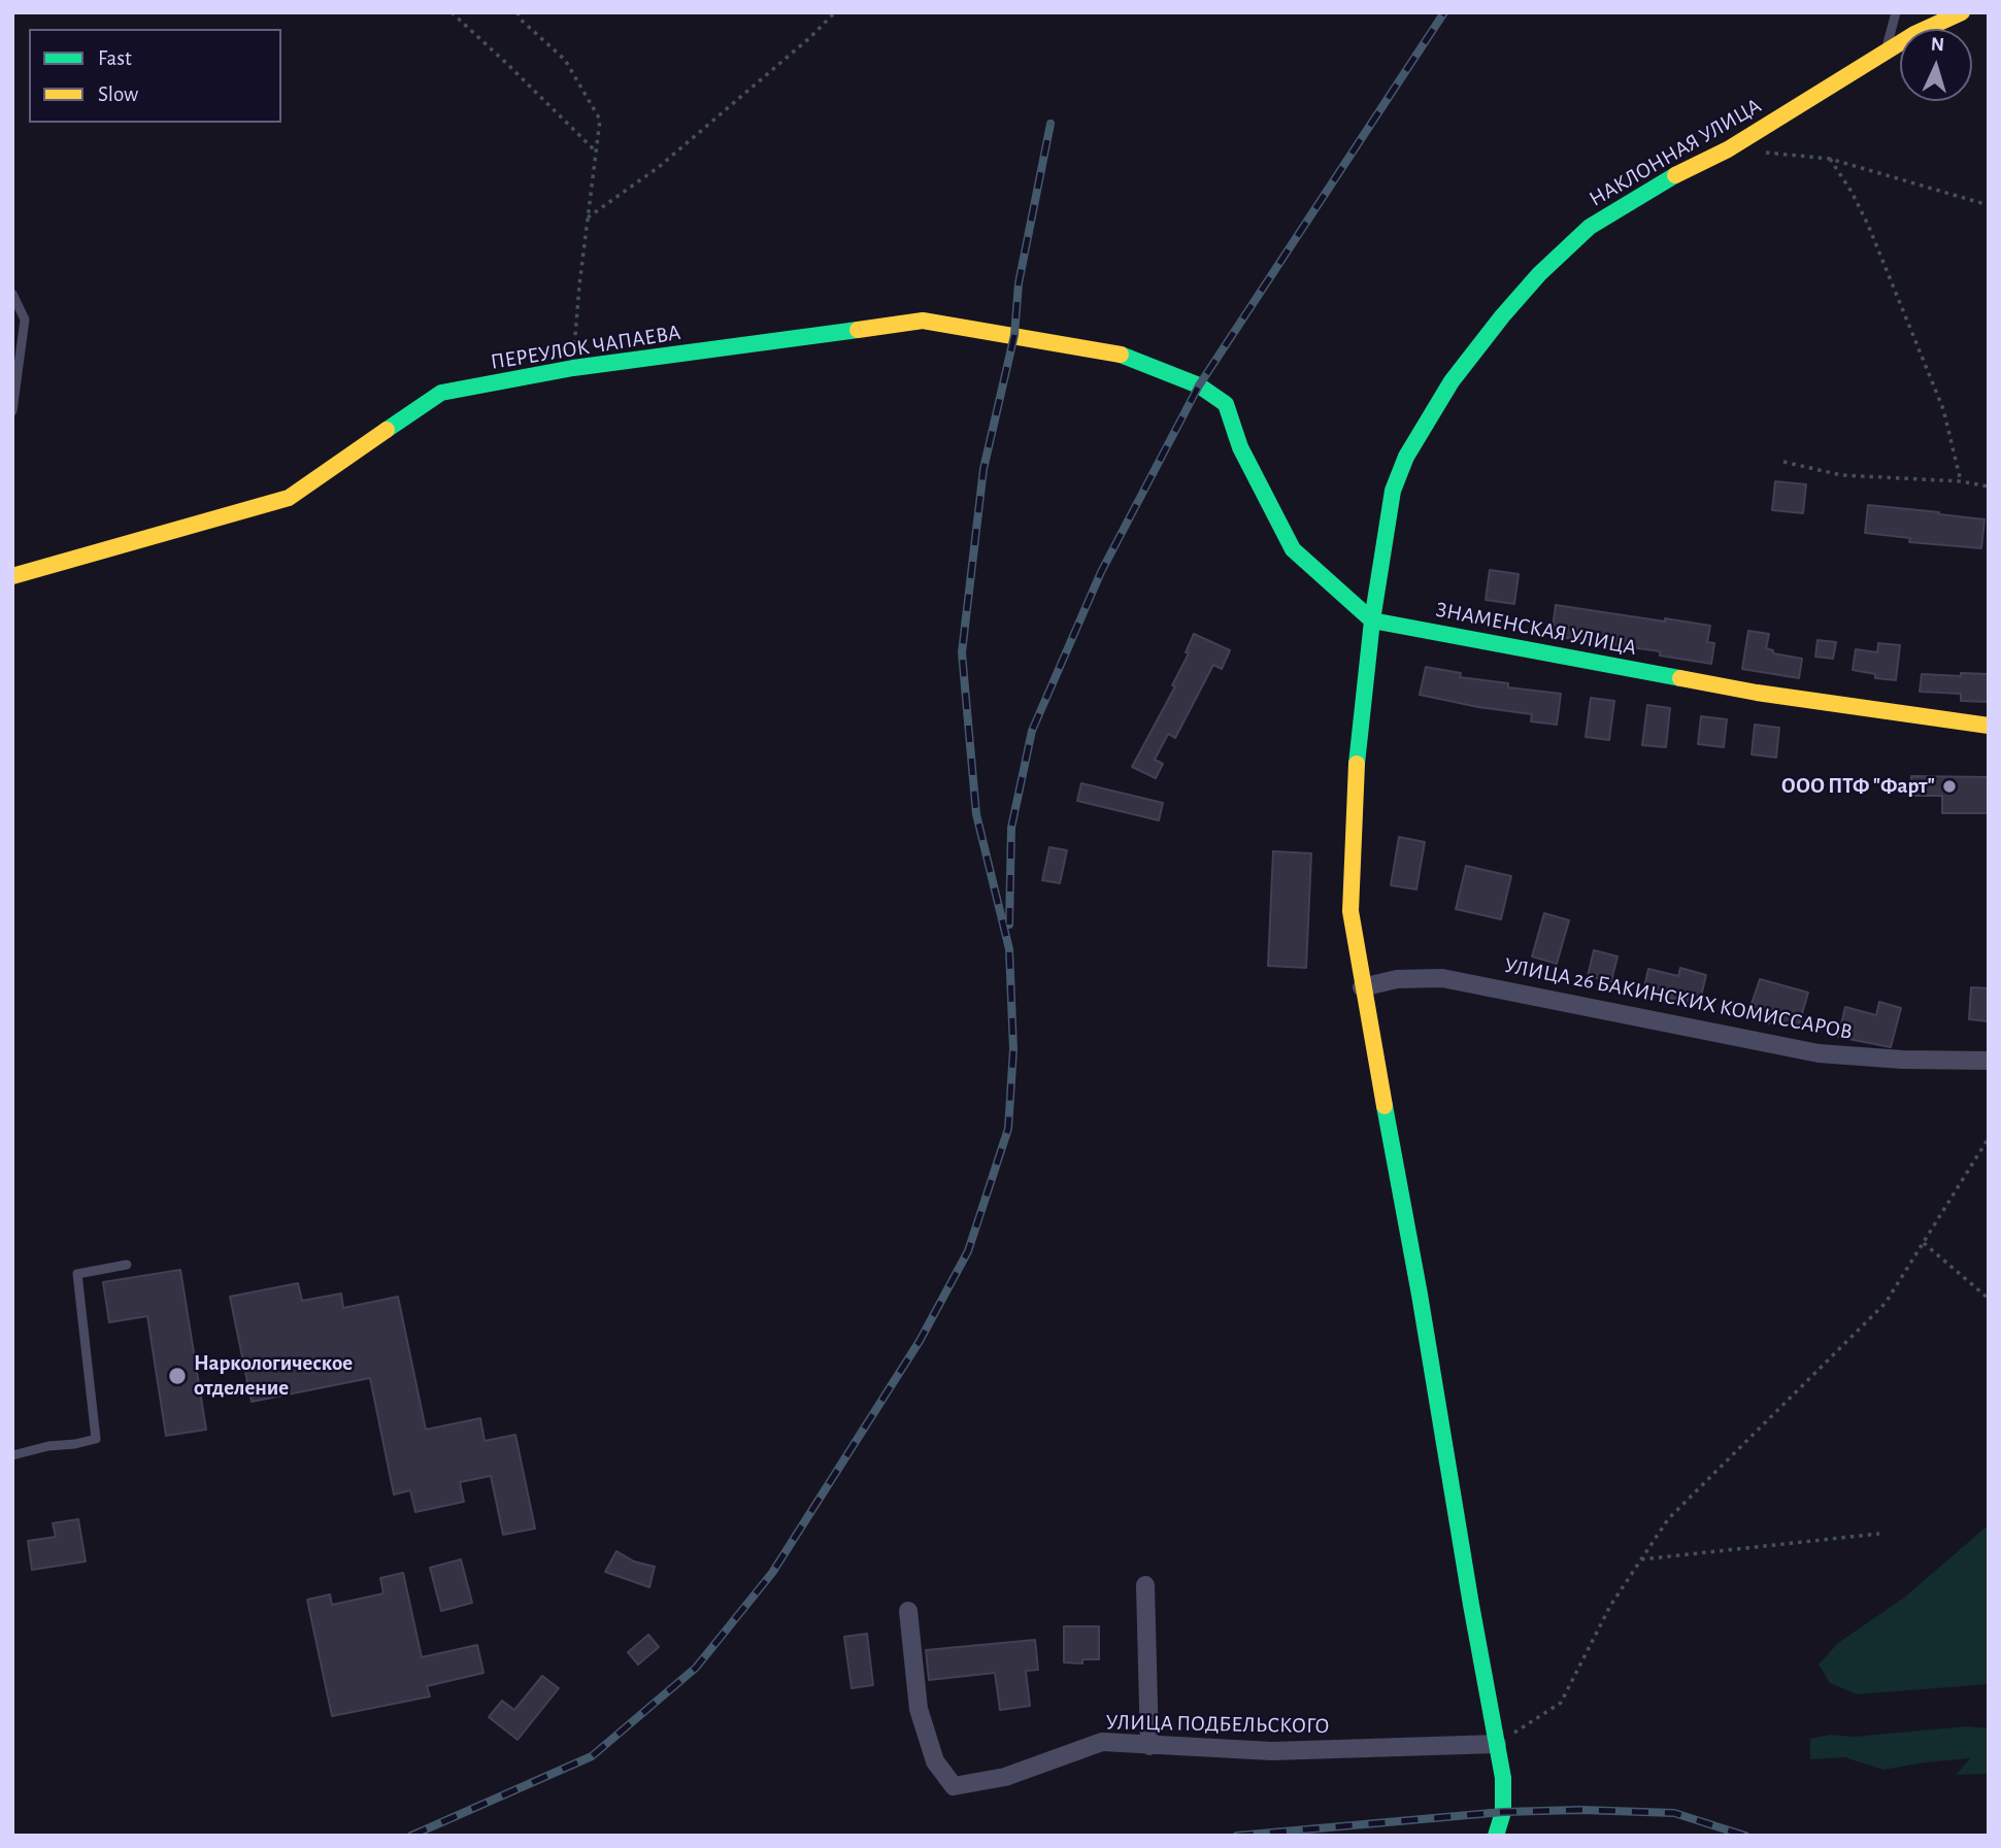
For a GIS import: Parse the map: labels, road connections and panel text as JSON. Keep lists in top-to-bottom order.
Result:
{
  "streets": {
    "street": [
      "НАКЛОННАЯ УЛИЦА",
      "ПЕРЕУЛОК ЧАПАЕВА",
      "ЗНАМЕНСКАЯ УЛИЦА",
      "УЛИЦА 26 БАКИНСКИХ КОМИССАРОВ",
      "УЛИЦА ПОДБЕЛЬСКОГО"
    ]
  },
  "crossings": [
    ["НАКЛОННАЯ УЛИЦА", "ПЕРЕУЛОК ЧАПАЕВА"],
    ["НАКЛОННАЯ УЛИЦА", "ЗНАМЕНСКАЯ УЛИЦА"],
    ["НАКЛОННАЯ УЛИЦА", "УЛИЦА 26 БАКИНСКИХ КОМИССАРОВ"],
    ["НАКЛОННАЯ УЛИЦА", "УЛИЦА ПОДБЕЛЬСКОГО"],
    ["ПЕРЕУЛОК ЧАПАЕВА", "ЗНАМЕНСКАЯ УЛИЦА"]
  ],
  "places": ["ООО ПТФ \"Фарт\"", "Наркологическое отделение"],
  "legend": ["Fast", "Slow"],
  "north": "top"
}
